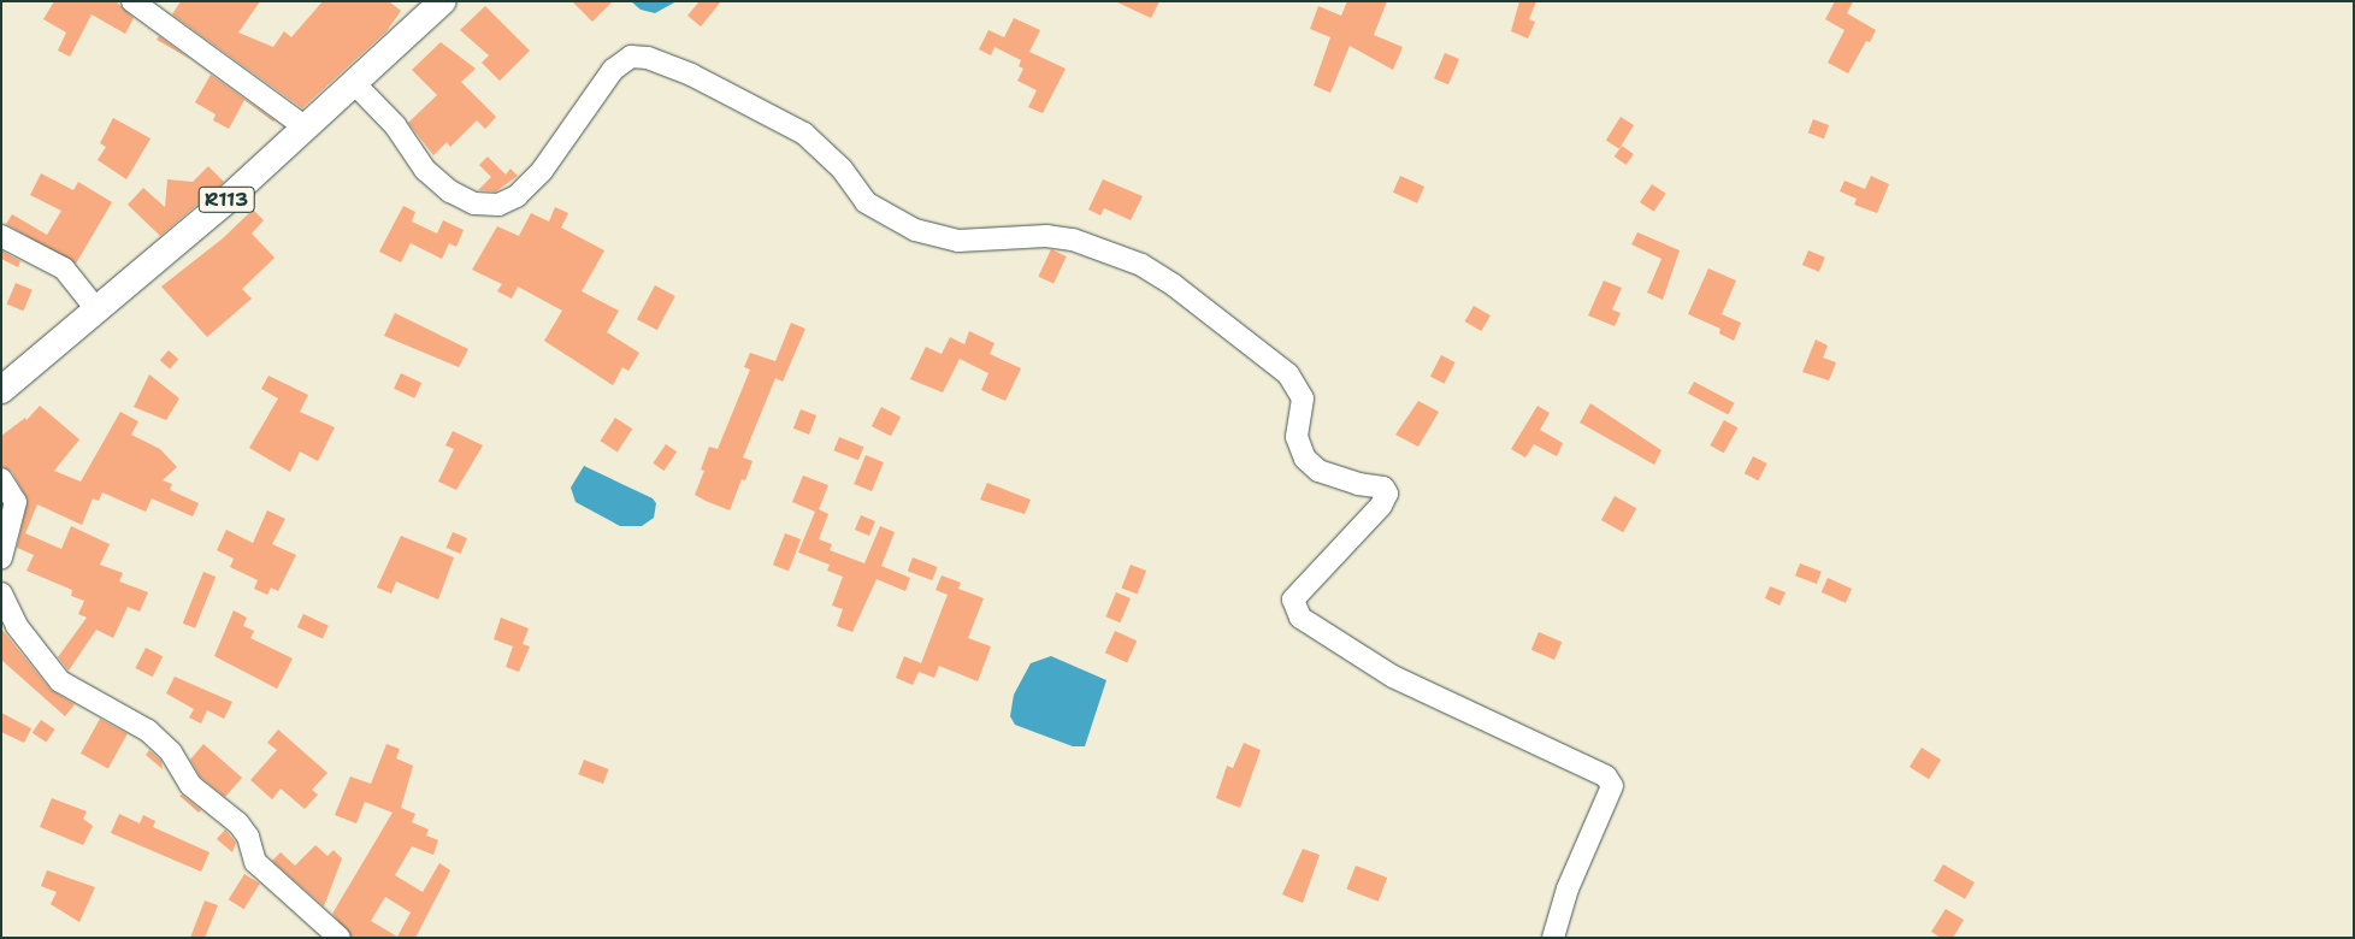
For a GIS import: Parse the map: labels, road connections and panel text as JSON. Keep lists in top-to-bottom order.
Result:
{
  "streets": {
    "main road": ["R113"]
  }
}
